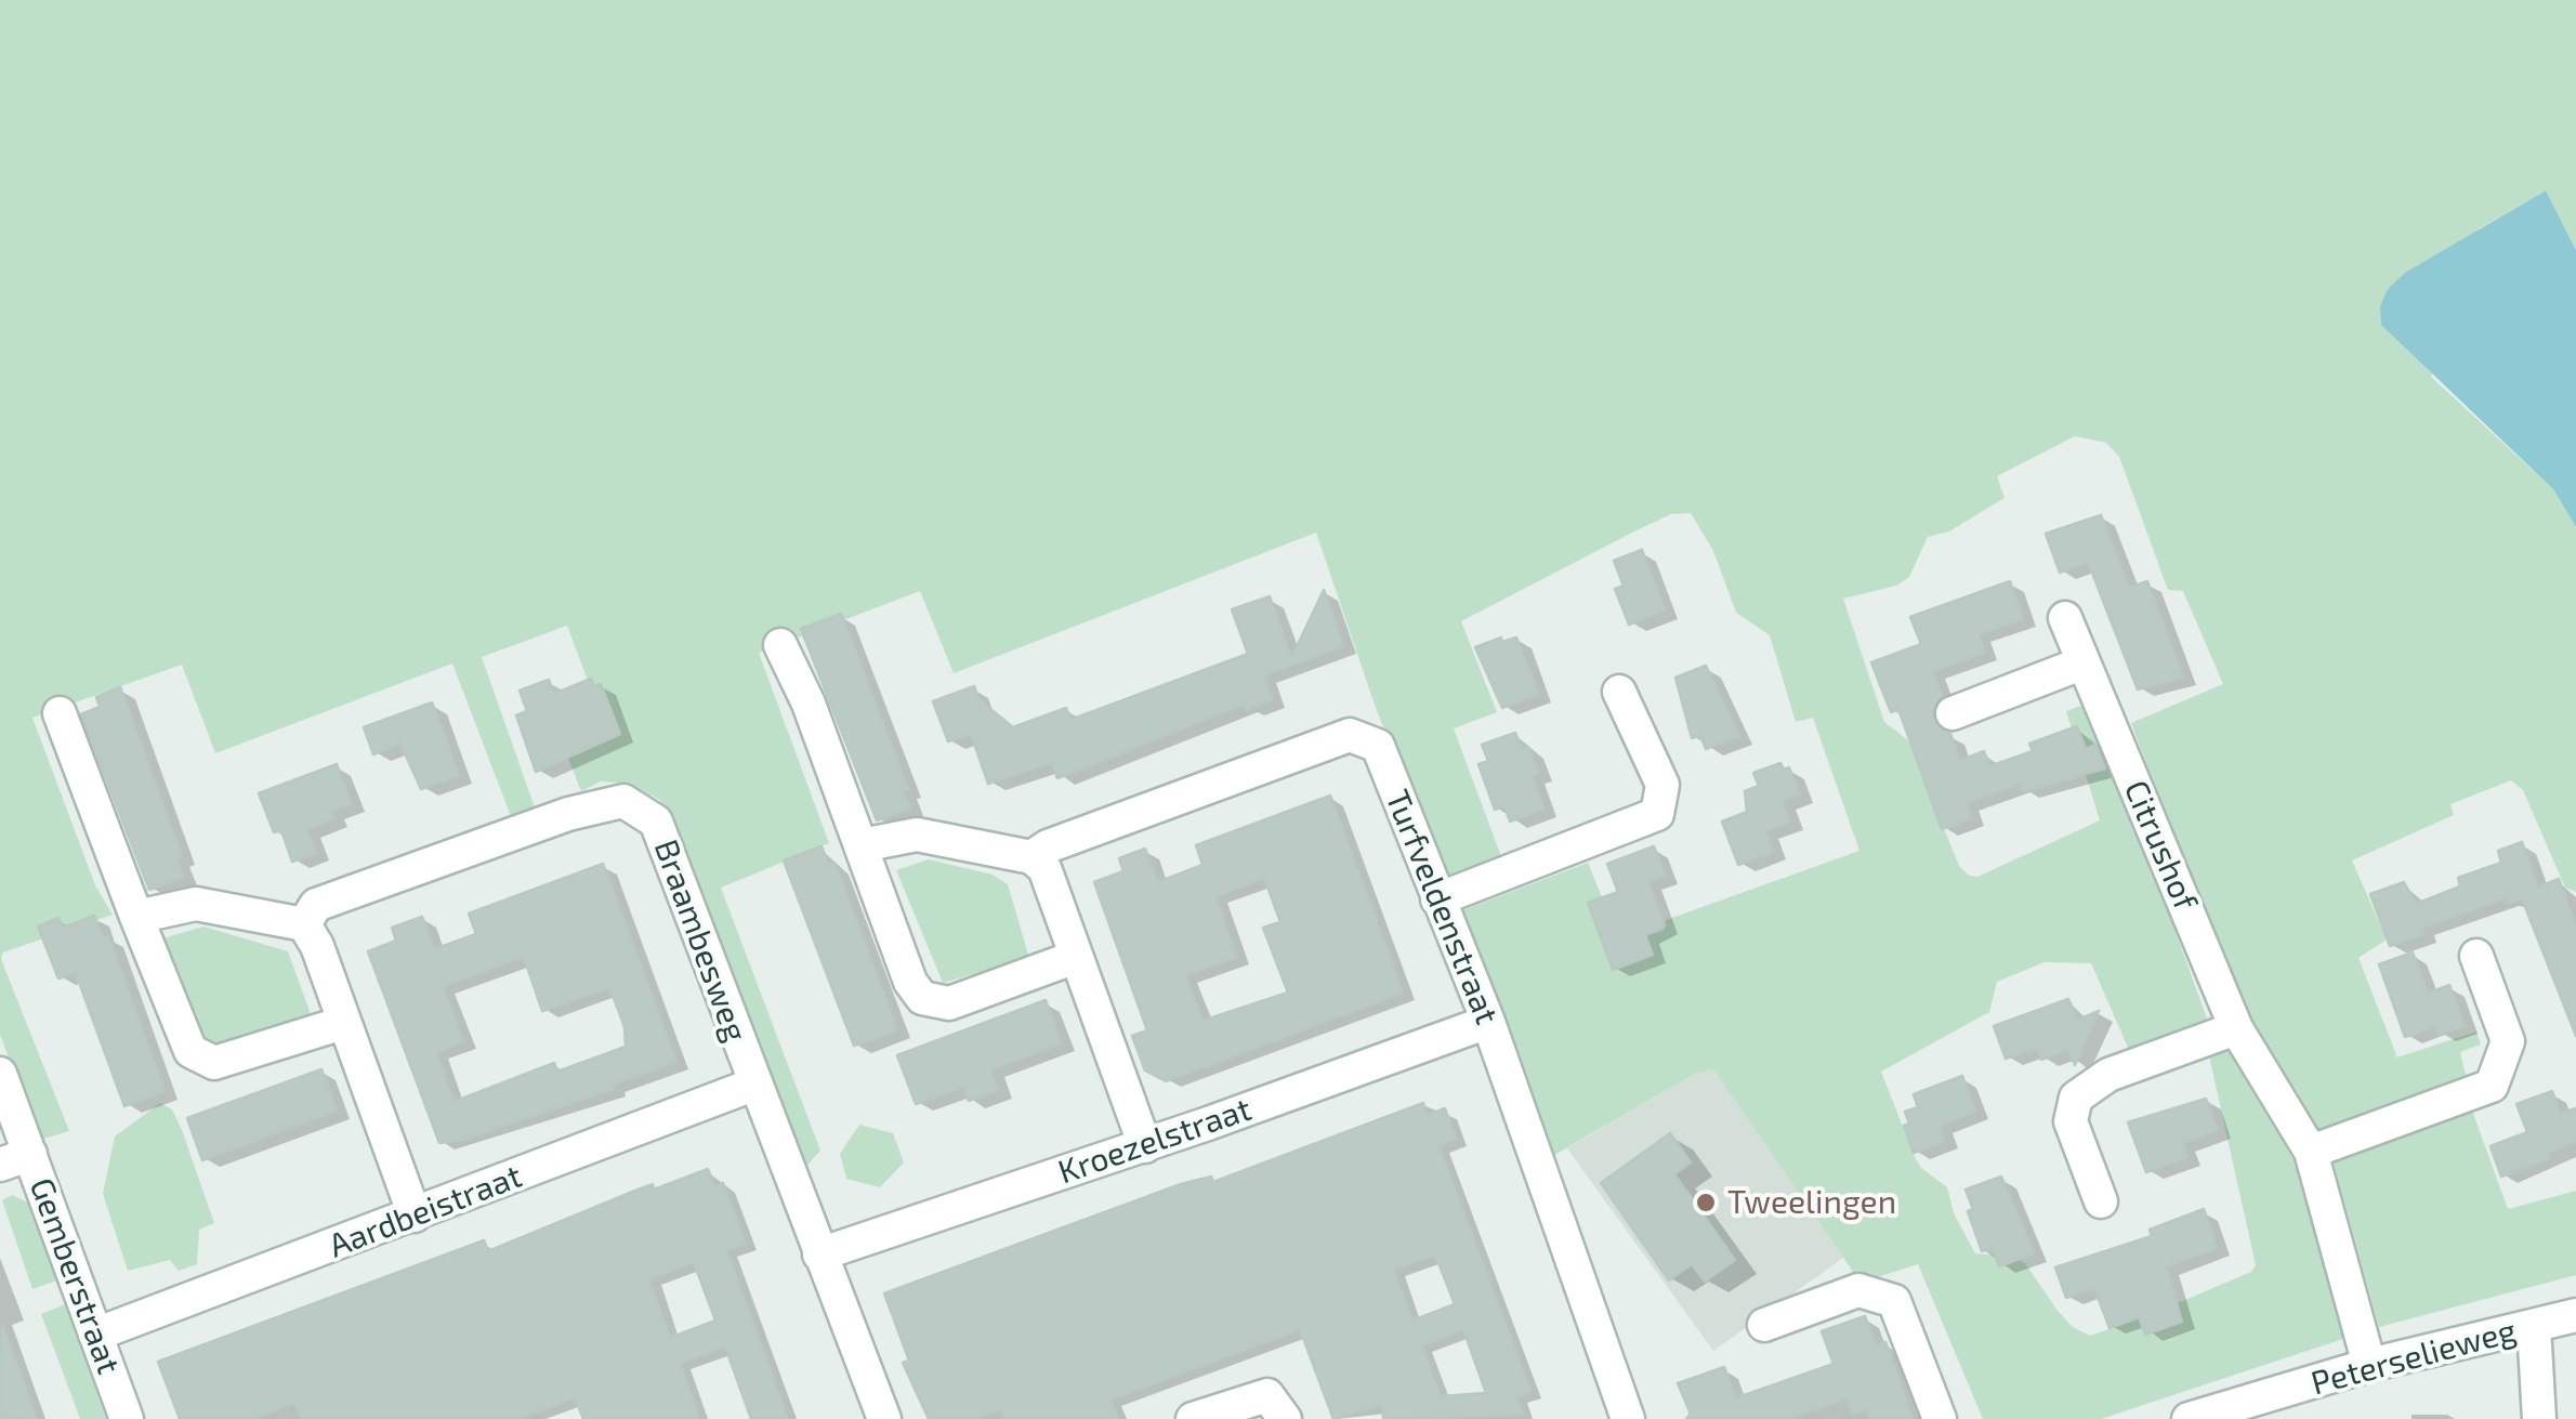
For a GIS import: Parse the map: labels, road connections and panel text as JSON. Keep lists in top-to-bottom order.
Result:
{
  "streets": {
    "street": [
      "Citrushof",
      "Turfveldenstraat",
      "Braambesweg",
      "Kroezelstraat",
      "Aardbeistraat",
      "Gemberstraat",
      "Peterselieweg"
    ]
  },
  "crossings": [
    ["Citrushof", "Peterselieweg"],
    ["Turfveldenstraat", "Kroezelstraat"],
    ["Braambesweg", "Kroezelstraat"],
    ["Braambesweg", "Aardbeistraat"],
    ["Aardbeistraat", "Gemberstraat"]
  ],
  "places": ["Tweelingen"]
}
